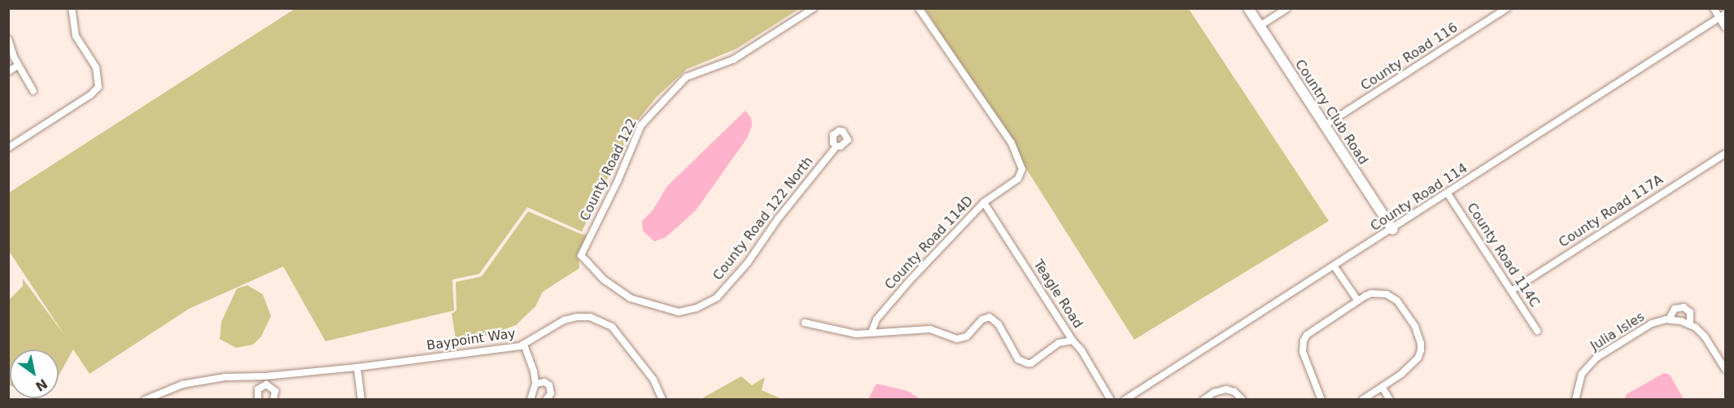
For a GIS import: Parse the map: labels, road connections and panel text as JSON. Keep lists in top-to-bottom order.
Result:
{
  "streets": {
    "street": [
      "County Road 116",
      "Country Club Road",
      "County Road 122",
      "County Road 114",
      "County Road 117A",
      "County Road 122 North",
      "County Road 114D",
      "County Road 114C",
      "Teagle Road",
      "Julia Isles",
      "Baypoint Way"
    ]
  },
  "crossings": [
    ["County Road 116", "Country Club Road"],
    ["Country Club Road", "County Road 114"],
    ["County Road 122", "County Road 122 North"],
    ["County Road 114", "County Road 114C"],
    ["County Road 117A", "County Road 114C"],
    ["County Road 114D", "Teagle Road"]
  ],
  "north": "bottom right"
}
